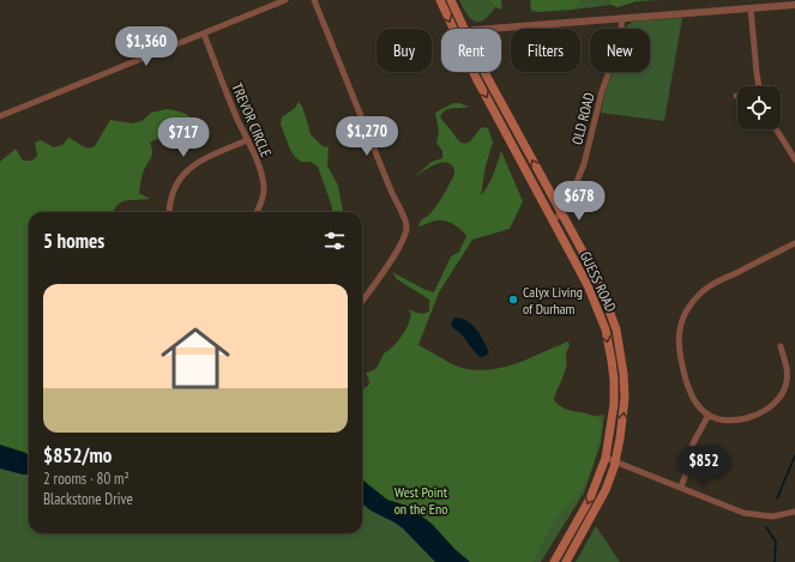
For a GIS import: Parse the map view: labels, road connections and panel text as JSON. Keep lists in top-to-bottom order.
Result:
{
  "streets": {
    "main road": ["GUESS ROAD"],
    "street": ["OLD ROAD", "TREVOR CIRCLE"]
  },
  "crossings": [
    ["OLD ROAD", "GUESS ROAD"]
  ],
  "parks": ["West Point on the Eno"],
  "places": ["Calyx Living of Durham"],
  "page": {
    "price": [
      "$1,360",
      "$1,270",
      "$717",
      "$678",
      "$852"
    ],
    "chip": [
      "Buy",
      "Rent",
      "Filters",
      "New"
    ],
    "heading": "5 homes",
    "list": [
      {
        "name": "$852/mo",
        "note": "2 rooms · 80 m² · Blackstone Drive"
      }
    ]
  }
}
